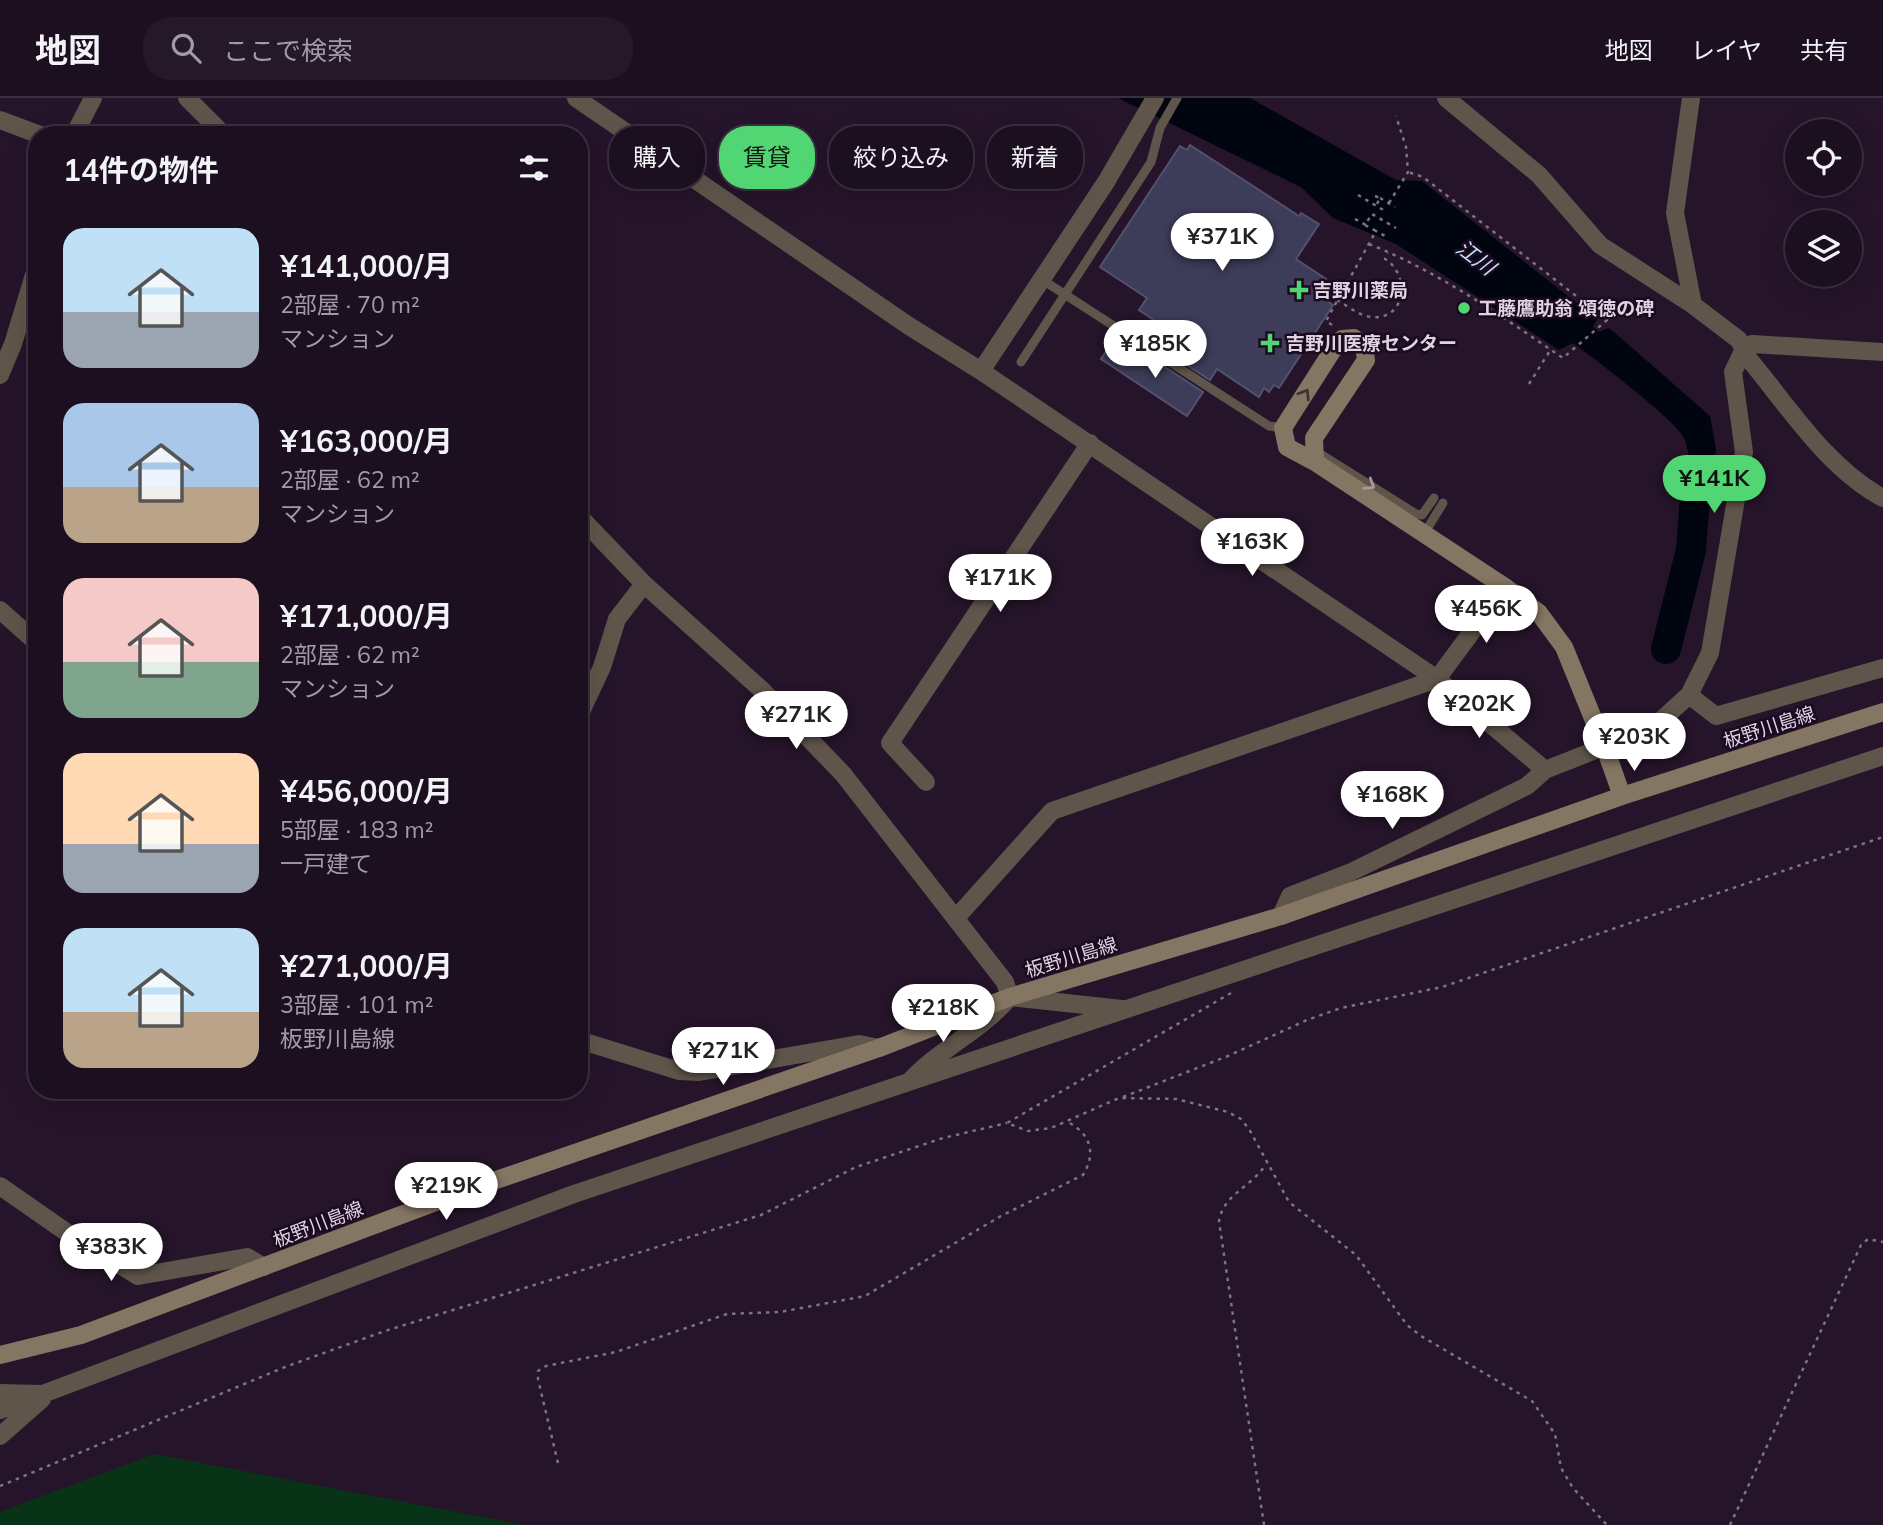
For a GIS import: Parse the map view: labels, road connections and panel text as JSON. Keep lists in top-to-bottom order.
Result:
{
  "streets": {
    "main road": ["板野川島線"]
  },
  "water": ["江川"],
  "places": {
    "health": ["吉野川薬局", "吉野川医療センター"],
    "other": ["工藤鷹助翁 頌徳の碑"]
  },
  "page": {
    "header": "地図",
    "search": "ここで検索",
    "nav": ["地図", "レイヤ", "共有"],
    "chip": [
      "購入",
      "賃貸",
      "絞り込み",
      "新着"
    ],
    "heading": "14件の物件",
    "list": [
      {
        "name": "¥141,000/月",
        "note": "2部屋 · 70 m² · マンション"
      },
      {
        "name": "¥163,000/月",
        "note": "2部屋 · 62 m² · マンション"
      },
      {
        "name": "¥171,000/月",
        "note": "2部屋 · 62 m² · マンション"
      },
      {
        "name": "¥456,000/月",
        "note": "5部屋 · 183 m² · 一戸建て"
      },
      {
        "name": "¥271,000/月",
        "note": "3部屋 · 101 m² · 板野川島線"
      }
    ],
    "price": [
      "¥371K",
      "¥185K",
      "¥141K",
      "¥163K",
      "¥171K",
      "¥456K",
      "¥202K",
      "¥271K",
      "¥203K",
      "¥168K",
      "¥218K",
      "¥271K",
      "¥219K",
      "¥383K"
    ]
  }
}
